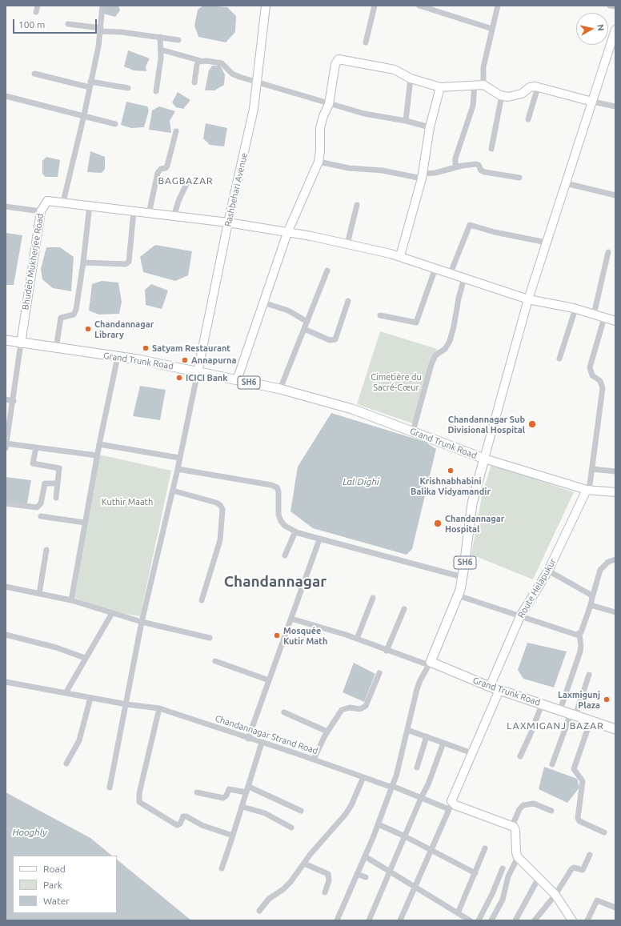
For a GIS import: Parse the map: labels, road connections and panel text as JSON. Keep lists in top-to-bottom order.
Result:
{
  "streets": {
    "main road": ["Grand Trunk Road", "SH6"],
    "street": [
      "Rashbehari Avenue",
      "Bhudeb Mukherjee Road",
      "Route Helapukur",
      "Chandannagar Strand Road"
    ]
  },
  "crossings": [
    ["Rashbehari Avenue", "Bhudeb Mukherjee Road"],
    ["Rashbehari Avenue", "Grand Trunk Road"],
    ["Bhudeb Mukherjee Road", "Grand Trunk Road"],
    ["Grand Trunk Road", "Route Helapukur"]
  ],
  "districts": ["BAGBAZAR", "Chandannagar", "LAXMIGANJ BAZAR"],
  "water": ["Lal Dighi", "Hooghly"],
  "parks": ["Cimetière du Sacré-Cœur", "Kuthir Maath"],
  "places": [
    "Chandannagar Library",
    "Satyam Restaurant",
    "Annapurna",
    "ICICI Bank",
    "Chandannagar Sub Divisional Hospital",
    "Krishnabhabini Balika Vidyamandir",
    "Chandannagar Hospital",
    "Mosquée Kutir Math",
    "Laxmigunj Plaza"
  ],
  "legend": ["Road", "Park", "Water"],
  "scale_bar": "100 m",
  "north": "right"
}
